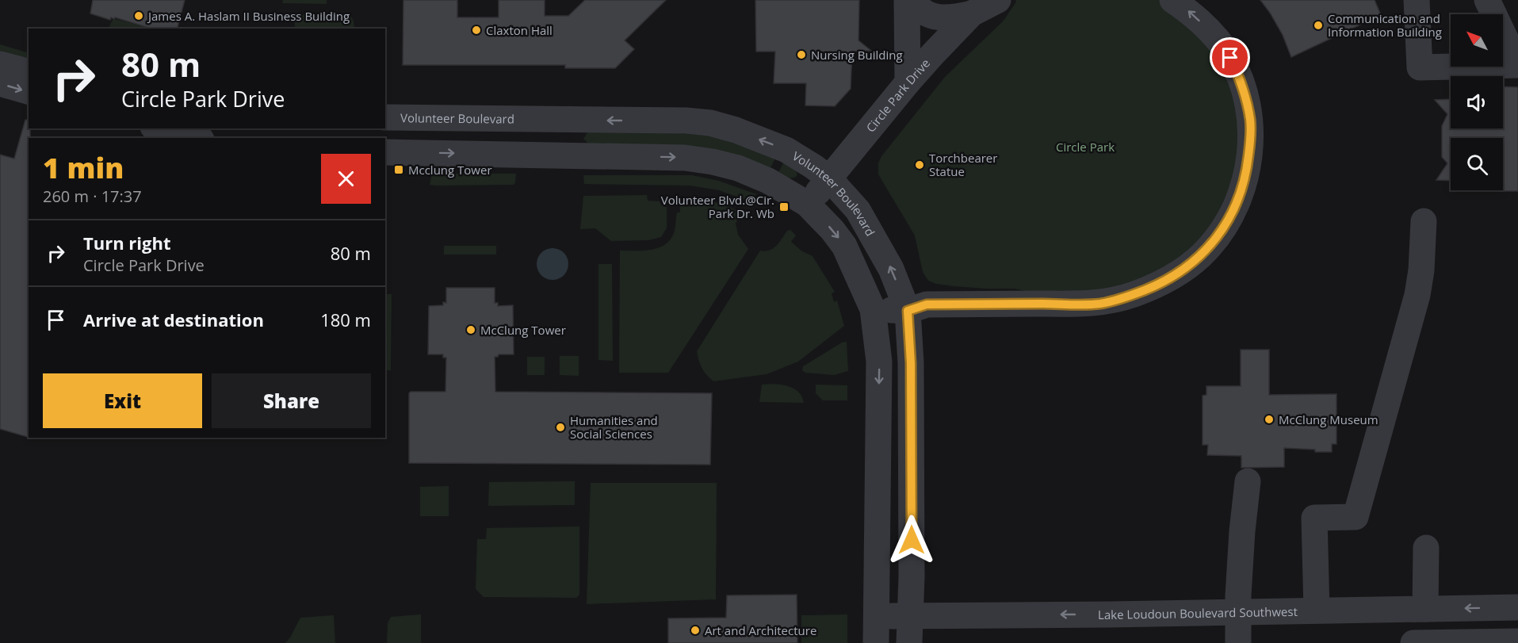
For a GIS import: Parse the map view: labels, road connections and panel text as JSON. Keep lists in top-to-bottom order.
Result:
{
  "streets": {
    "street": ["Circle Park Drive", "Volunteer Boulevard", "Lake Loudoun Boulevard Southwest"]
  },
  "crossings": [
    ["Circle Park Drive", "Volunteer Boulevard"],
    ["Volunteer Boulevard", "Lake Loudoun Boulevard Southwest"]
  ],
  "one_way": ["Lake Loudoun Boulevard Southwest"],
  "parks": ["Circle Park"],
  "places": {
    "other": [
      "James A. Haslam II Business Building",
      "Communication and Information Building",
      "Claxton Hall",
      "Nursing Building",
      "Torchbearer Statue",
      "McClung Tower",
      "McClung Museum",
      "Humanities and Social Sciences",
      "Art and Architecture"
    ],
    "transit": ["Mcclung Tower", "Volunteer Blvd.@Cir. Park Dr. Wb"]
  },
  "north": "top left",
  "page": {
    "turn": ["80 m", "Circle Park Drive"],
    "heading": ["1 min", "260 m · 17:37"],
    "list": [
      {
        "name": "Turn right",
        "note": "Circle Park Drive",
        "value": "80 m"
      },
      {
        "name": "Arrive at destination",
        "value": "180 m"
      }
    ],
    "buttons": ["Exit", "Share"]
  }
}
